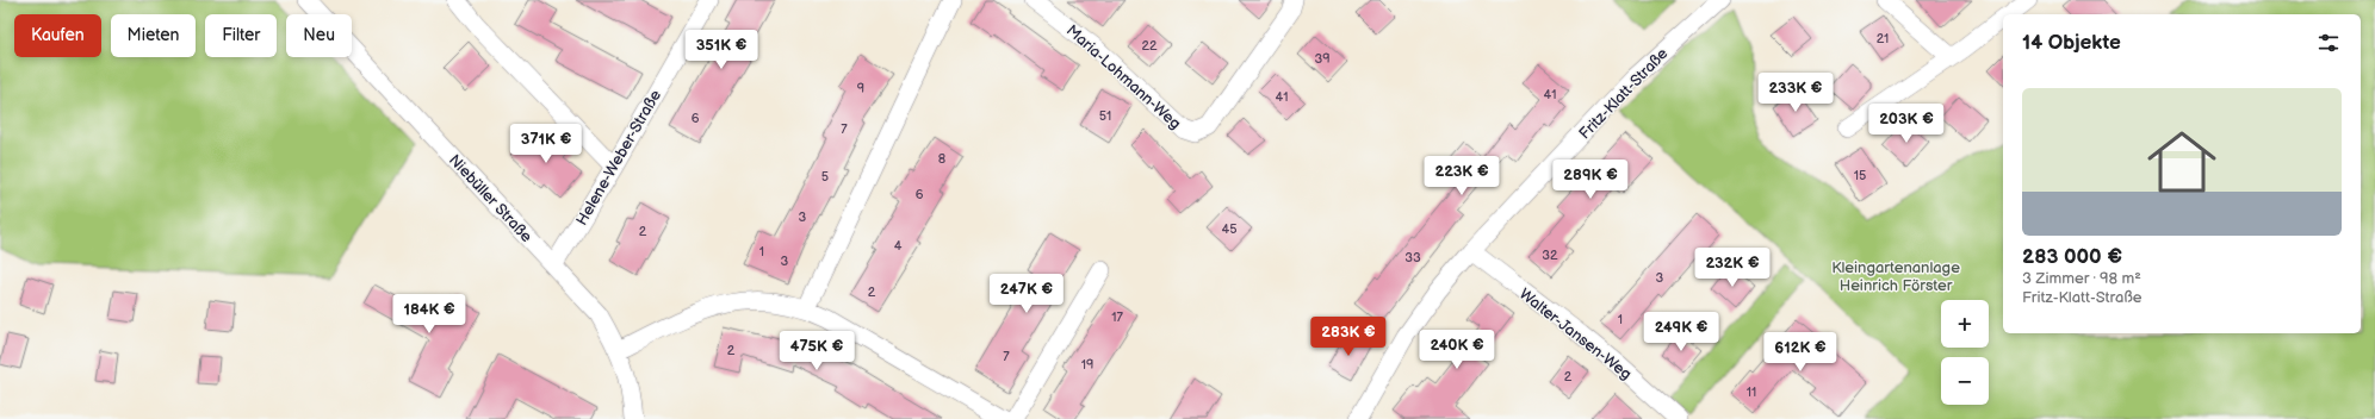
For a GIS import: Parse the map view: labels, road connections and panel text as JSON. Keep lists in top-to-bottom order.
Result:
{
  "streets": {
    "street": [
      "Maria-Lohmann-Weg",
      "Fritz-Klatt-Straße",
      "Helene-Weber-Straße",
      "Niebüller Straße",
      "Walter-Jansen-Weg"
    ]
  },
  "crossings": [
    ["Fritz-Klatt-Straße", "Walter-Jansen-Weg"],
    ["Helene-Weber-Straße", "Niebüller Straße"]
  ],
  "parks": ["Kleingartenanlage Heinrich Förster"],
  "house_numbers": [
    "21",
    "22",
    "39",
    "9",
    "41",
    "41",
    "51",
    "6",
    "7",
    "8",
    "15",
    "5",
    "6",
    "3",
    "45",
    "2",
    "4",
    "1",
    "32",
    "33",
    "3",
    "3",
    "2",
    "17",
    "1",
    "2",
    "7",
    "19",
    "2",
    "11"
  ],
  "page": {
    "chip": [
      "Kaufen",
      "Mieten",
      "Filter",
      "Neu"
    ],
    "heading": "14 Objekte",
    "price": [
      "351K €",
      "233K €",
      "203K €",
      "371K €",
      "223K €",
      "289K €",
      "232K €",
      "247K €",
      "184K €",
      "249K €",
      "283K €",
      "240K €",
      "475K €",
      "612K €"
    ],
    "list": [
      {
        "name": "283 000 €",
        "note": "3 Zimmer · 98 m² · Fritz-Klatt-Straße"
      }
    ],
    "map_buttons": ["+", "−"]
  }
}
